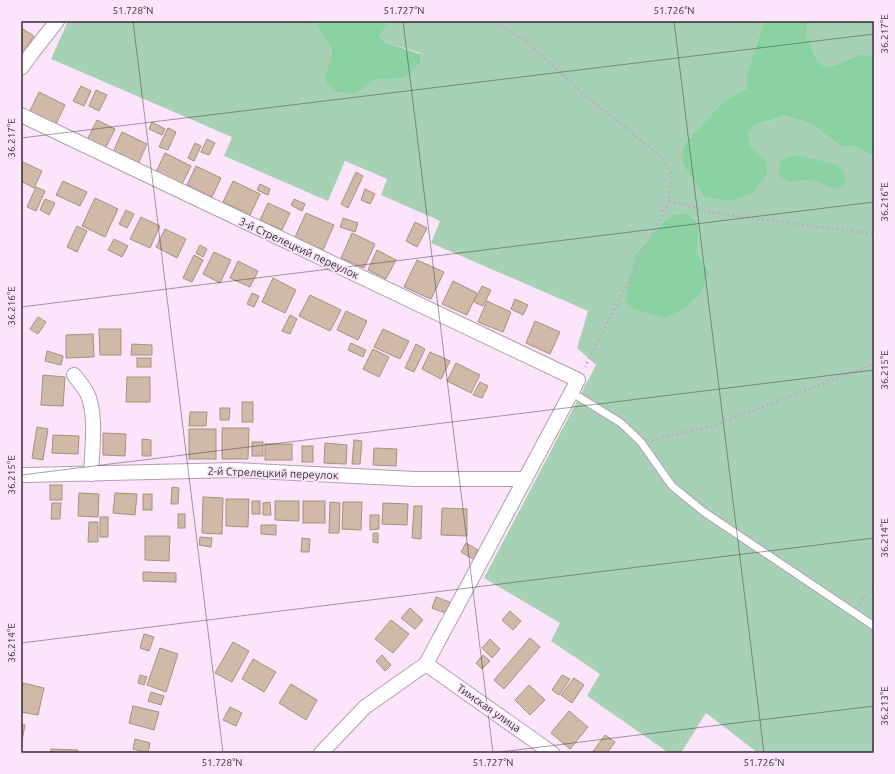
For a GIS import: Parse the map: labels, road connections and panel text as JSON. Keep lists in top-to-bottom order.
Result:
{
  "streets": {
    "street": ["3-й Стрелецкий переулок", "2-й Стрелецкий переулок", "Тимская улица"]
  },
  "coordinates": [
    "51.728°N",
    "51.727°N",
    "51.726°N",
    "36.217°E",
    "36.216°E",
    "36.215°E",
    "36.214°E",
    "36.213°E"
  ]
}
